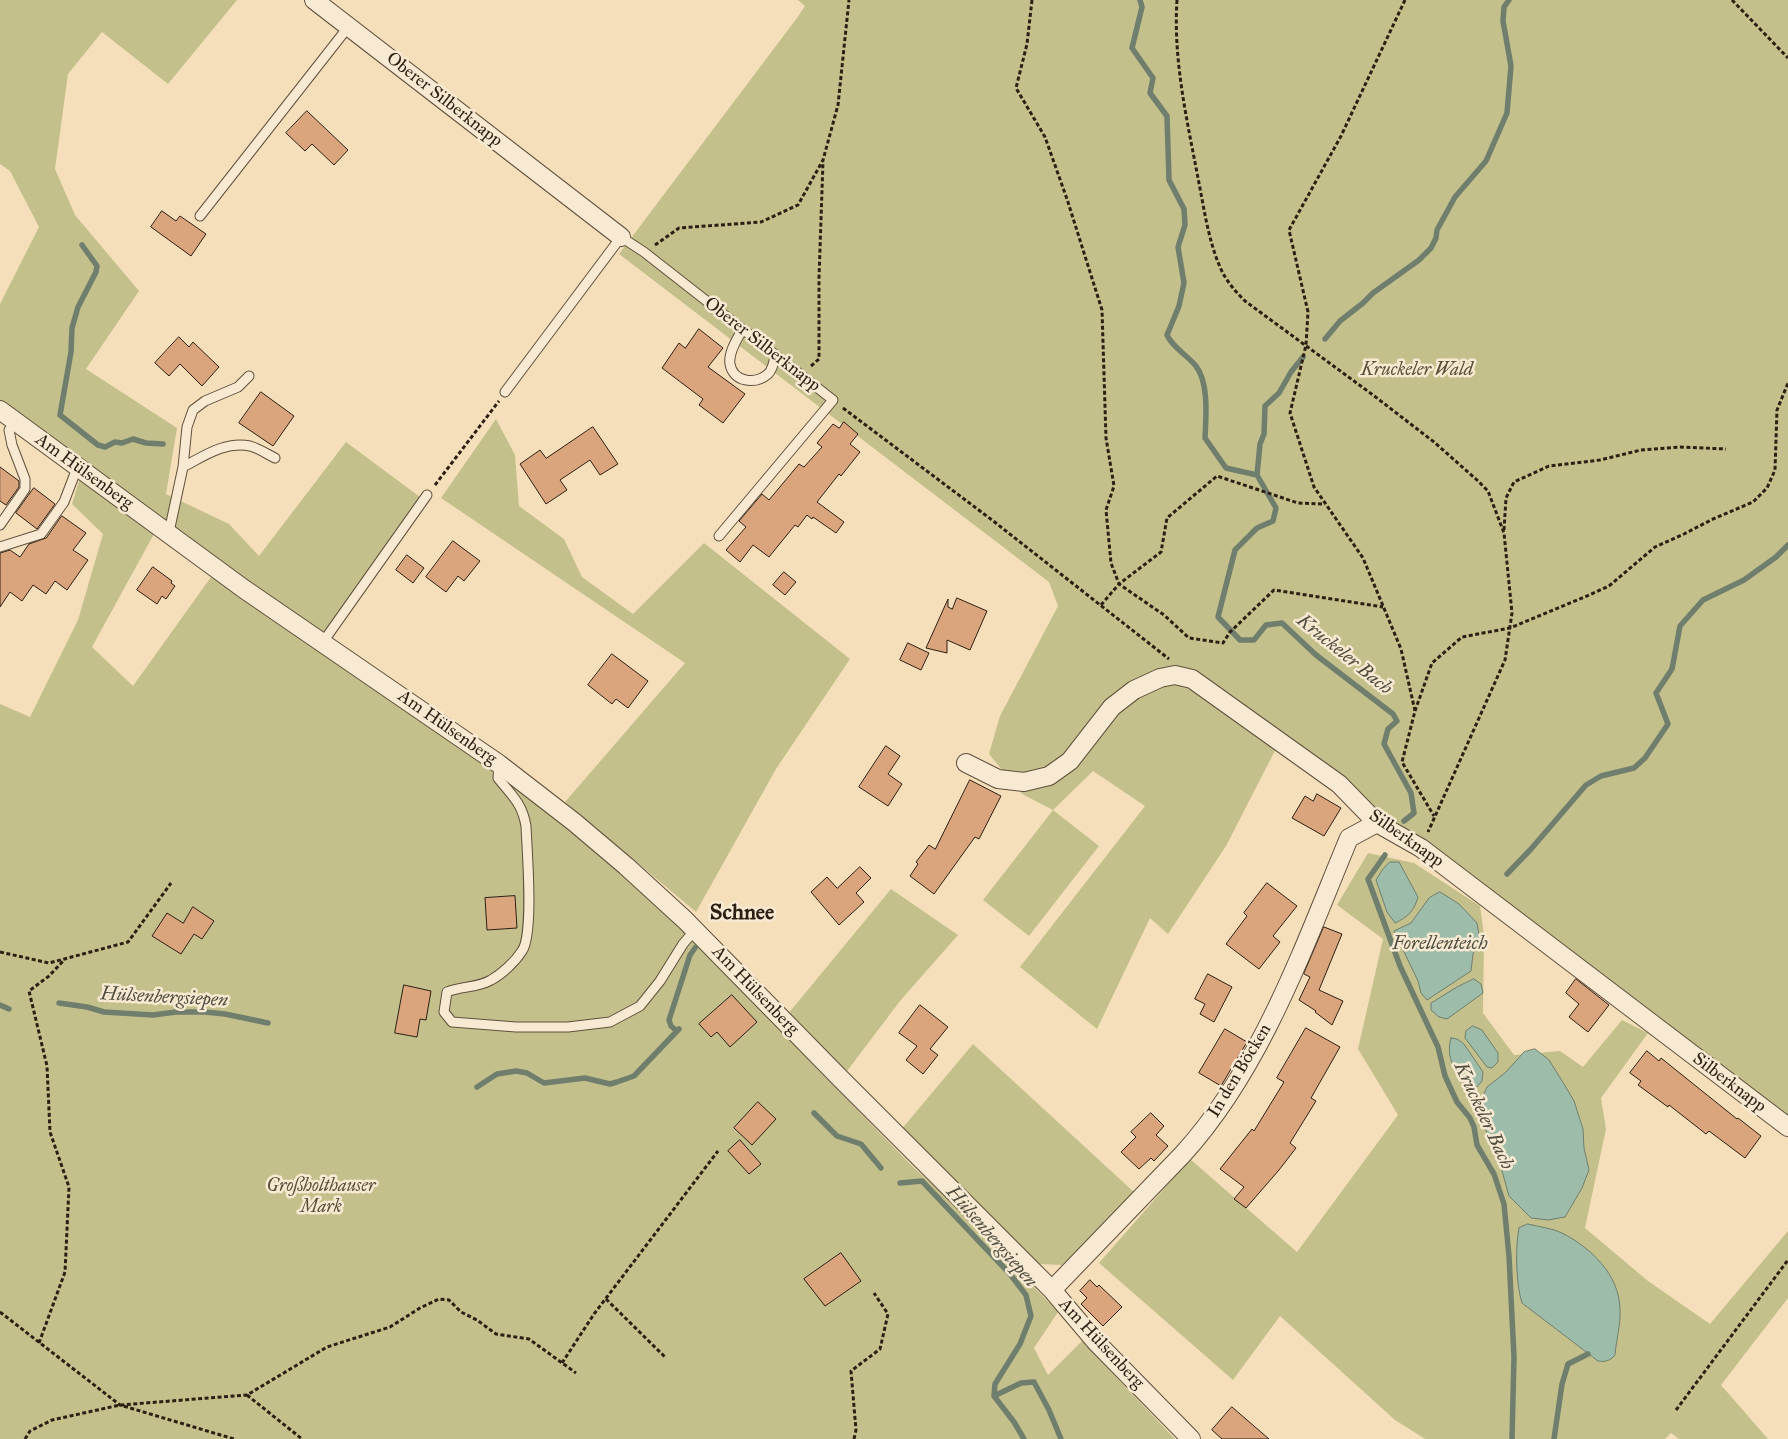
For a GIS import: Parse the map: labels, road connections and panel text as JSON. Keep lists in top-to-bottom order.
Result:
{
  "streets": {
    "street": [
      "Oberer Silberknapp",
      "Am Hülsenberg",
      "Silberknapp",
      "In den Böcken"
    ]
  },
  "crossings": [
    ["Am Hülsenberg", "In den Böcken"],
    ["Silberknapp", "In den Böcken"]
  ],
  "districts": ["Schnee"],
  "water": ["Kruckeler Bach", "Forellenteich", "Hülsenbergsiepen"],
  "parks": ["Kruckeler Wald", "Großholthauser Mark"]
}
